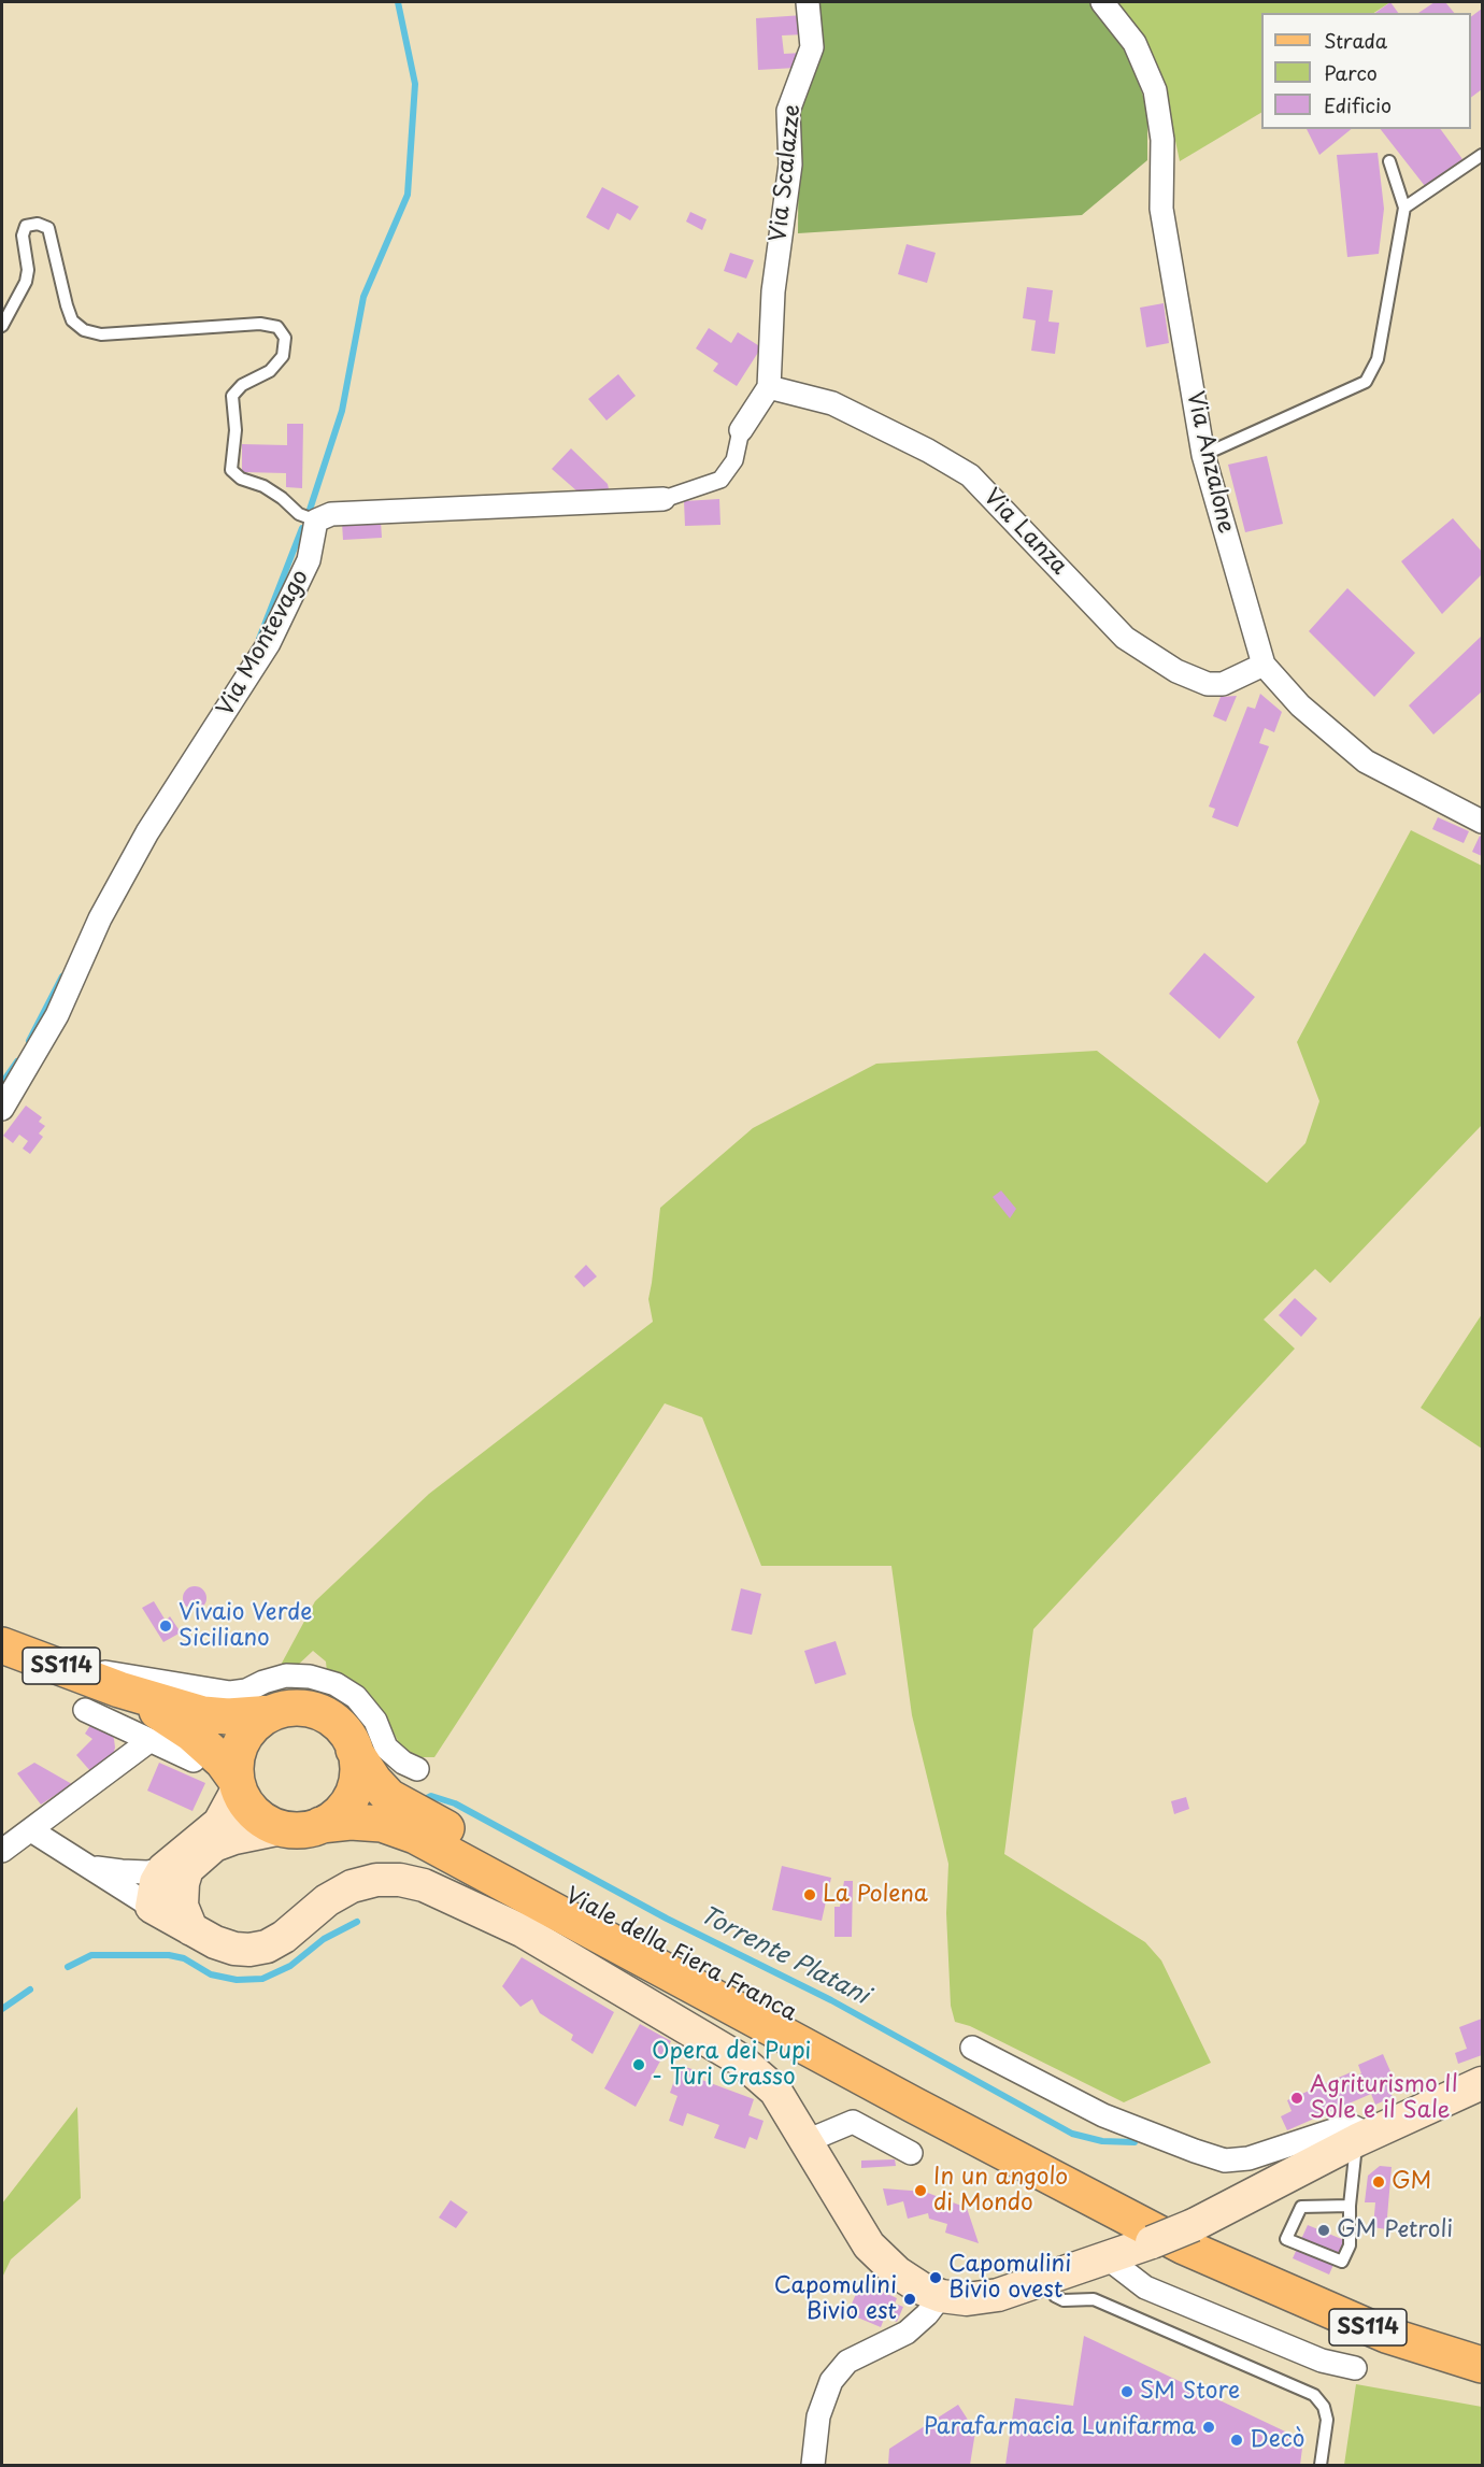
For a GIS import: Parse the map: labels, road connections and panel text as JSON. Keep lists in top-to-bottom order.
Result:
{
  "streets": {
    "main road": ["SS114", "Viale della Fiera Franca"],
    "street": [
      "Via Scalazze",
      "Via Anzalone",
      "Via Lanza",
      "Via Montevago"
    ]
  },
  "crossings": [
    ["Via Scalazze", "Via Lanza"],
    ["Via Anzalone", "Via Lanza"]
  ],
  "water": ["Torrente Platani"],
  "places": [
    "Vivaio Verde Siciliano",
    "La Polena",
    "Opera dei Pupi - Turi Grasso",
    "Agriturismo Il Sole e il Sale",
    "GM",
    "In un angolo di Mondo",
    "GM Petroli",
    "Capomulini Bivio ovest",
    "Capomulini Bivio est",
    "SM Store",
    "Parafarmacia Lunifarma",
    "Decò"
  ],
  "legend": ["Strada", "Parco", "Edificio"]
}
